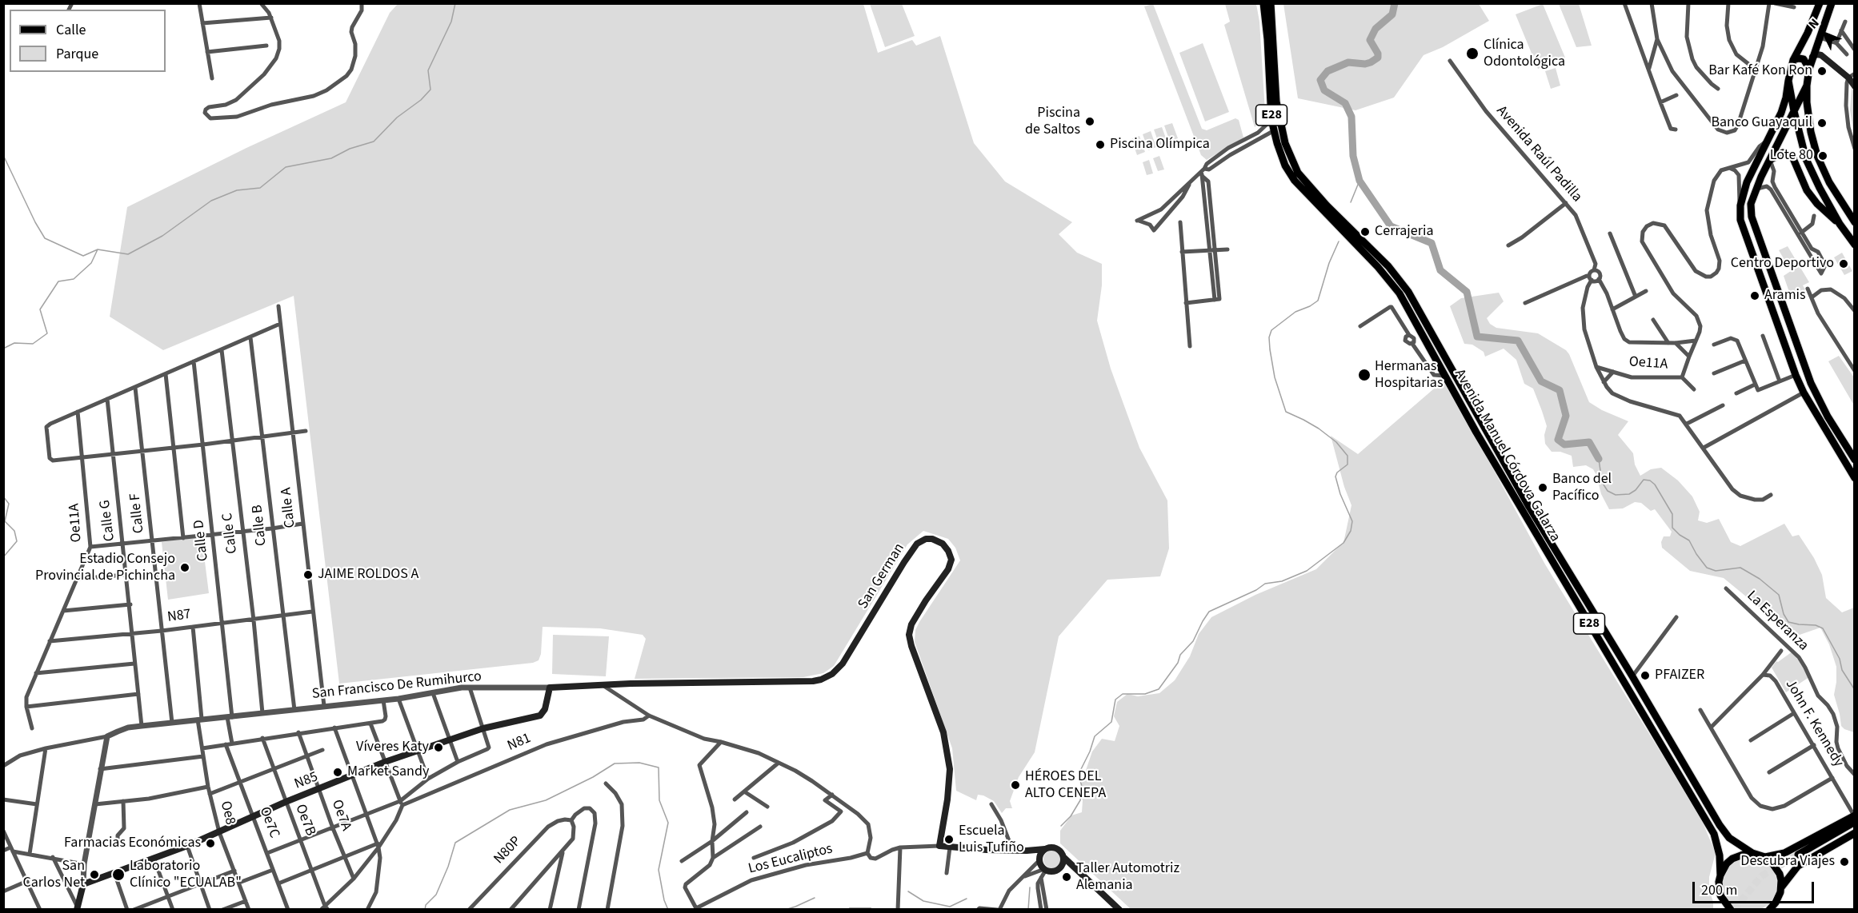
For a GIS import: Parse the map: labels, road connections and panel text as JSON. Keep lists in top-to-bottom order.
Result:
{
  "streets": {
    "main road": [
      "E28",
      "Avenida Manuel Córdova Galarza",
      "San German",
      "San Francisco De Rumihurco",
      "N85"
    ],
    "street": [
      "Avenida Raúl Padilla",
      "Oe11A",
      "Calle A",
      "Calle F",
      "Calle G",
      "Calle B",
      "Calle C",
      "Calle D",
      "N87",
      "La Esperanza",
      "John F. Kennedy",
      "N81",
      "Oe8",
      "Oe7A",
      "Oe7B",
      "Oe7C",
      "N80P",
      "Los Eucaliptos"
    ]
  },
  "crossings": [
    ["E28", "Avenida Manuel Córdova Galarza"],
    ["Oe11A", "N87"],
    ["Calle A", "N87"],
    ["Calle A", "San Francisco De Rumihurco"],
    ["Calle F", "N87"],
    ["Calle F", "San Francisco De Rumihurco"],
    ["Calle G", "N87"],
    ["Calle G", "San Francisco De Rumihurco"],
    ["Calle B", "N87"],
    ["Calle B", "San Francisco De Rumihurco"],
    ["Calle C", "N87"],
    ["Calle C", "San Francisco De Rumihurco"],
    ["Calle D", "N87"],
    ["Calle D", "San Francisco De Rumihurco"],
    ["San German", "San Francisco De Rumihurco"],
    ["N87", "Oe8"],
    ["San Francisco De Rumihurco", "N85"],
    ["San Francisco De Rumihurco", "Oe8"],
    ["N81", "Oe7A"],
    ["N81", "Oe7B"],
    ["N81", "Oe7C"],
    ["N85", "Oe8"],
    ["N85", "Oe7A"],
    ["N85", "Oe7B"],
    ["N85", "Oe7C"]
  ],
  "places": [
    "Clínica Odontológica",
    "Bar Kafé Kon Ron",
    "Piscina de Saltos",
    "Banco Guayaquil",
    "Piscina Olímpica",
    "Lote 80",
    "Cerrajeria",
    "Centro Deportivo",
    "Aramis",
    "Hermanas Hospitarias",
    "Banco del Pacífico",
    "Estadio Consejo Provincial de Pichincha",
    "JAIME ROLDOS A",
    "PFAIZER",
    "Víveres Katy",
    "Market Sandy",
    "HÉROES DEL ALTO CENEPA",
    "Escuela Luis Tufiño",
    "Farmacias Económicas",
    "Descubra Viajes",
    "San Carlos Net",
    "Laboratorio Clínico \"ECUALAB\"",
    "Taller Automotriz Alemania"
  ],
  "legend": ["Calle", "Parque"],
  "scale_bar": "200 m",
  "north": "top left"
}
